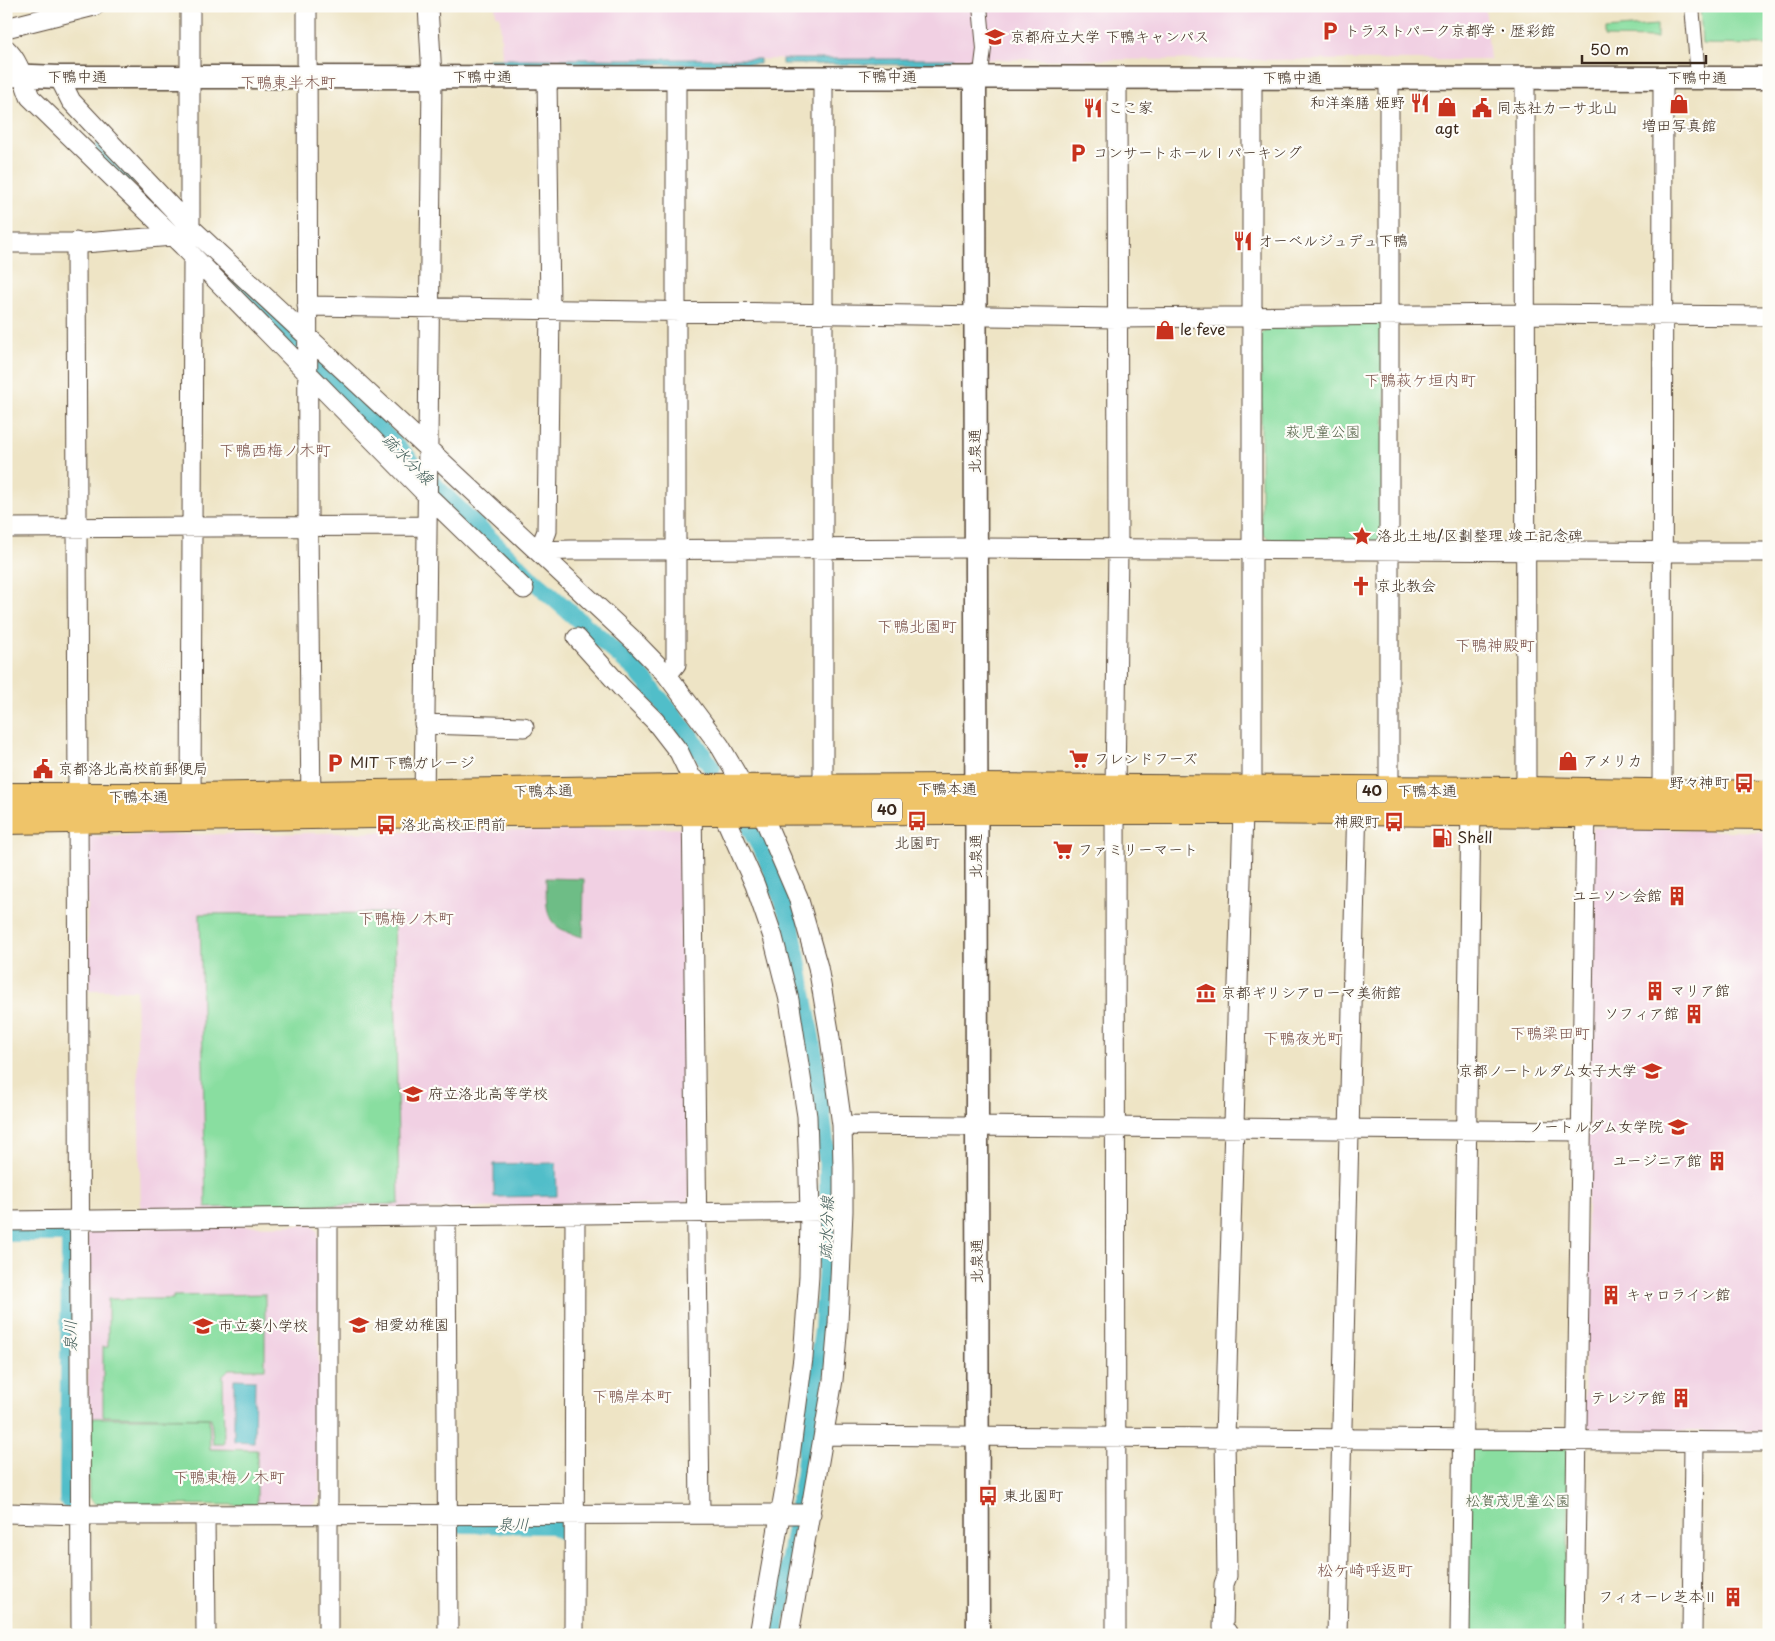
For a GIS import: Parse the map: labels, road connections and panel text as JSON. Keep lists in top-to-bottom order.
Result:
{
  "streets": {
    "main road": ["下鴨本通", "40"],
    "street": ["下鴨中通", "北泉通"]
  },
  "crossings": [
    ["下鴨中通", "北泉通"],
    ["北泉通", "下鴨本通"]
  ],
  "districts": [
    "下鴨東半木町",
    "下鴨萩ケ垣内町",
    "下鴨西梅ノ木町",
    "下鴨北園町",
    "下鴨神殿町",
    "下鴨梅ノ木町",
    "下鴨梁田町",
    "下鴨夜光町",
    "下鴨岸本町",
    "下鴨東梅ノ木町",
    "松ケ崎呼返町"
  ],
  "water": ["疏水分線", "泉川"],
  "parks": ["萩児童公園", "松賀茂児童公園"],
  "places": {
    "parking": ["トラストパーク京都学・歴彩館", "コンサートホールⅠパーキング", "MIT 下鴨ガレージ"],
    "school or university": [
      "京都府立大学 下鴨キャンパス",
      "京都ノートルダム女子大学",
      "府立洛北高等学校",
      "ノートルダム女学院",
      "相愛幼稚園",
      "市立葵小学校"
    ],
    "restaurant": ["和洋楽膳 姫野", "ここ家", "オーベルジュデュ下鴨"],
    "shop": [
      "増田写真館",
      "agt",
      "le feve",
      "アメリカ"
    ],
    "public building": ["同志社カーサ北山", "京都洛北高校前郵便局"],
    "place": ["洛北土地/区劃整理 竣工記念碑"],
    "church": ["京北教会"],
    "supermarket": ["フレンドフーズ", "ファミリーマート"],
    "bus stop": [
      "野々神町",
      "北園町",
      "神殿町",
      "洛北高校正門前",
      "東北園町"
    ],
    "fuel station": ["Shell"],
    "building": [
      "ユニソン会館",
      "マリア館",
      "ソフィア館",
      "ユージニア館",
      "キャロライン館",
      "テレジア館",
      "フィオーレ芝本Ⅱ"
    ],
    "museum": ["京都ギリシアローマ美術館"]
  },
  "scale_bar": "50 m"
}
